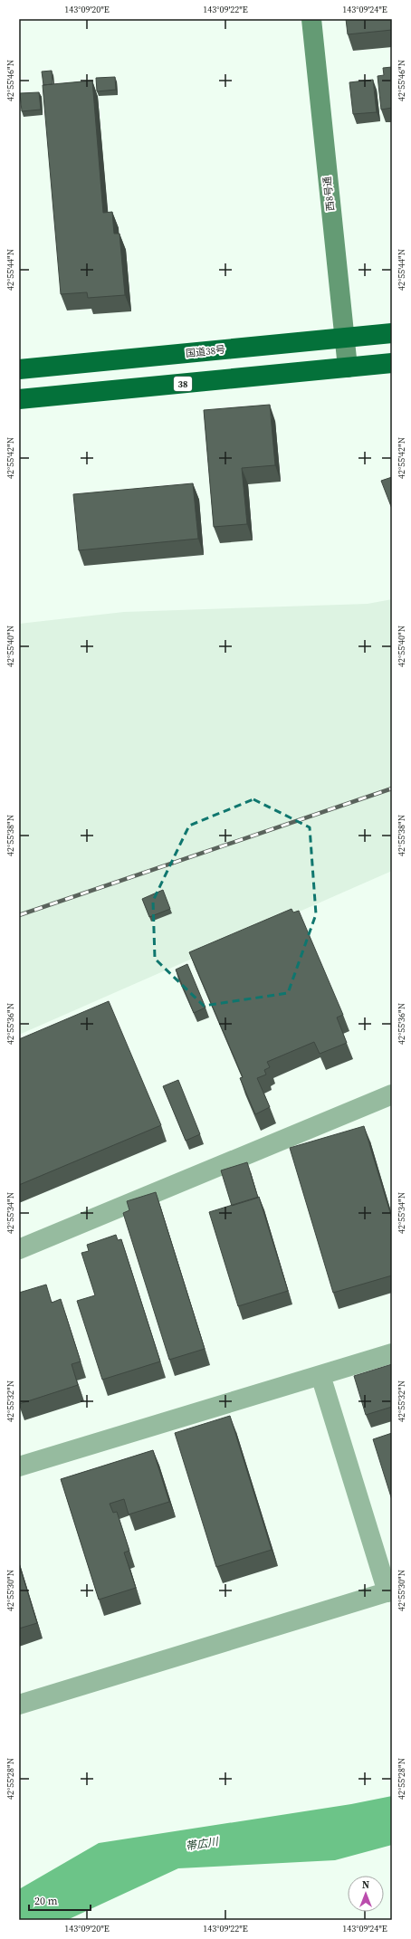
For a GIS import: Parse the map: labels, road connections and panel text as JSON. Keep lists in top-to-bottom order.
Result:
{
  "streets": {
    "highway": ["国道38号", "38"],
    "street": ["西8号通"]
  },
  "crossings": [
    ["西8号通", "国道38号"],
    ["西8号通", "38"]
  ],
  "water": ["帯広川"],
  "scale_bar": "20 m",
  "north": "top",
  "coordinates": [
    "143°09'20\"E",
    "143°09'22\"E",
    "143°09'24\"E",
    "42°55'46\"N",
    "42°55'44\"N",
    "42°55'42\"N",
    "42°55'40\"N",
    "42°55'38\"N",
    "42°55'36\"N",
    "42°55'34\"N",
    "42°55'32\"N",
    "42°55'30\"N",
    "42°55'28\"N"
  ]
}
